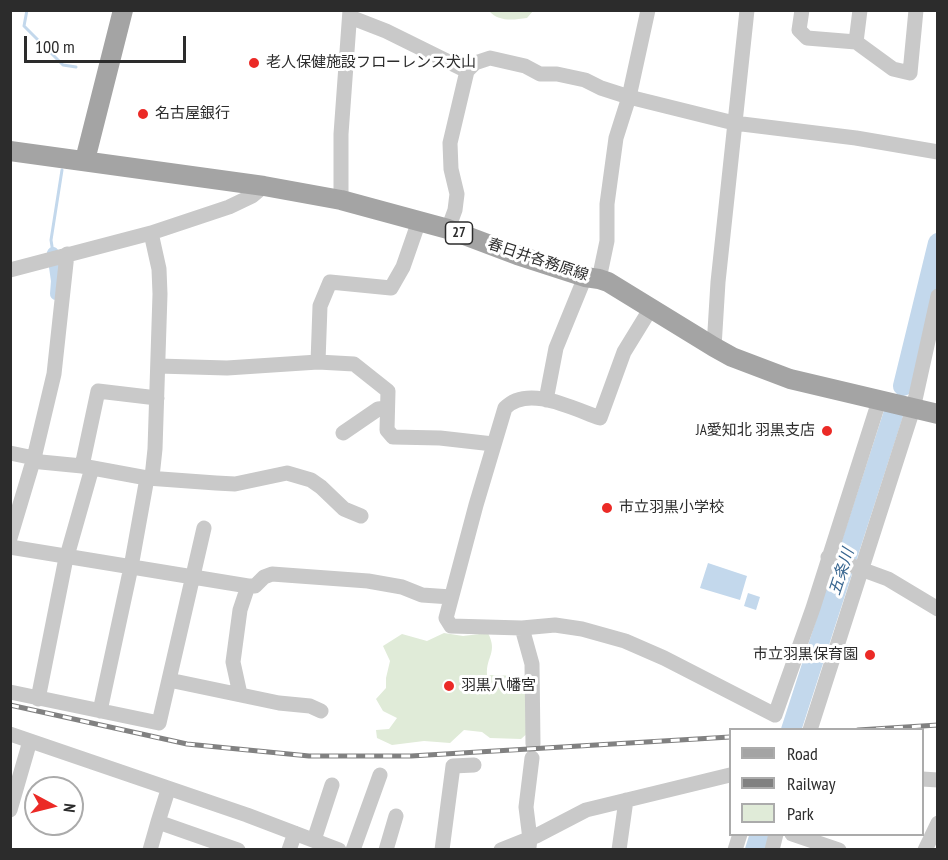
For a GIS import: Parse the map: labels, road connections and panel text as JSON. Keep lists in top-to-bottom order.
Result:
{
  "streets": {
    "main road": ["27", "春日井各務原線"]
  },
  "water": ["五条川"],
  "places": [
    "老人保健施設フローレンス犬山",
    "名古屋銀行",
    "JA愛知北 羽黒支店",
    "市立羽黒小学校",
    "市立羽黒保育園",
    "羽黒八幡宮"
  ],
  "legend": ["Road", "Railway", "Park"],
  "scale_bar": "100 m",
  "north": "right"
}
